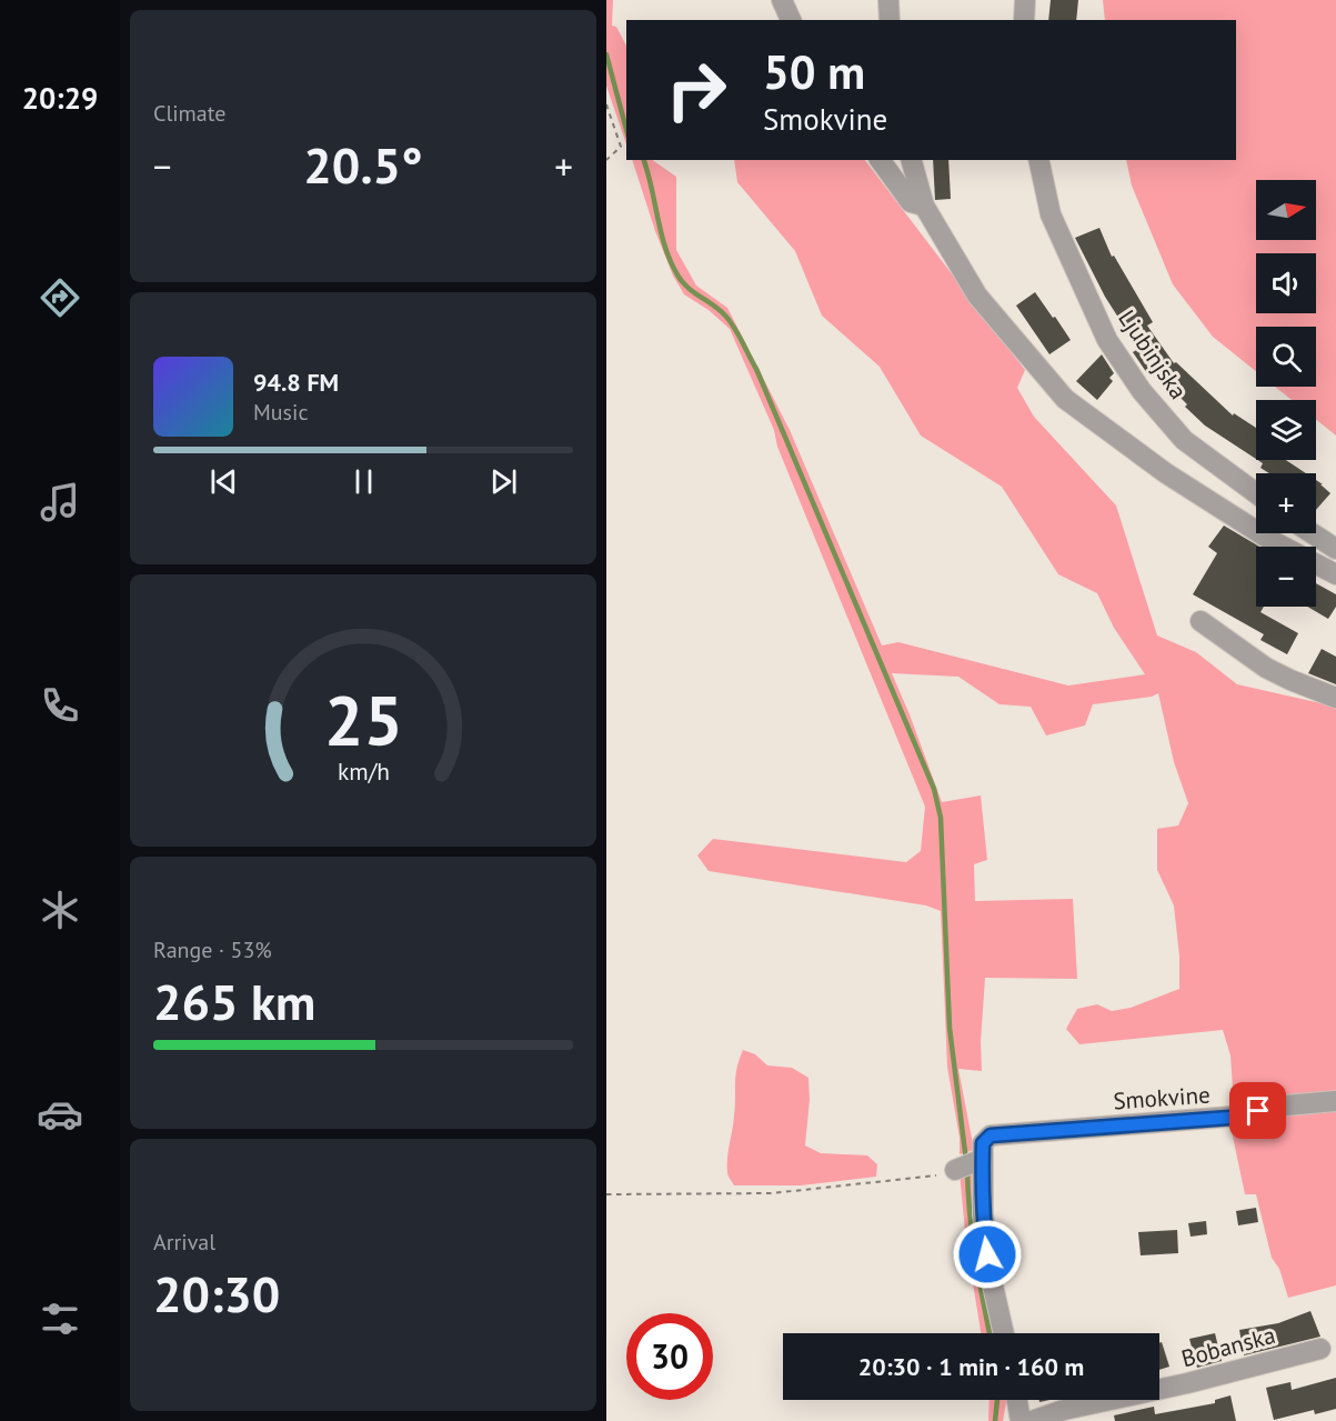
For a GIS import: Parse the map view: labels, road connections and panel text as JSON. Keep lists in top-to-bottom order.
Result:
{
  "streets": {
    "street": ["Ljubinjska", "Smokvine", "Bobanska"]
  },
  "north": "right",
  "page": {
    "tabs": "20:29",
    "tile": [
      "Climate",
      ["Range · 53%", "265 km"],
      ["Arrival", "20:30"]
    ],
    "turn": ["50 m", "Smokvine"],
    "heat": ["−", "20.5°", "+"],
    "map_buttons": ["+", "−"],
    "song": ["94.8 FM", "Music"],
    "limit": "30",
    "trip": "20:30 · 1 min · 160 m",
    "gauge": ["25", "km/h"]
  }
}
